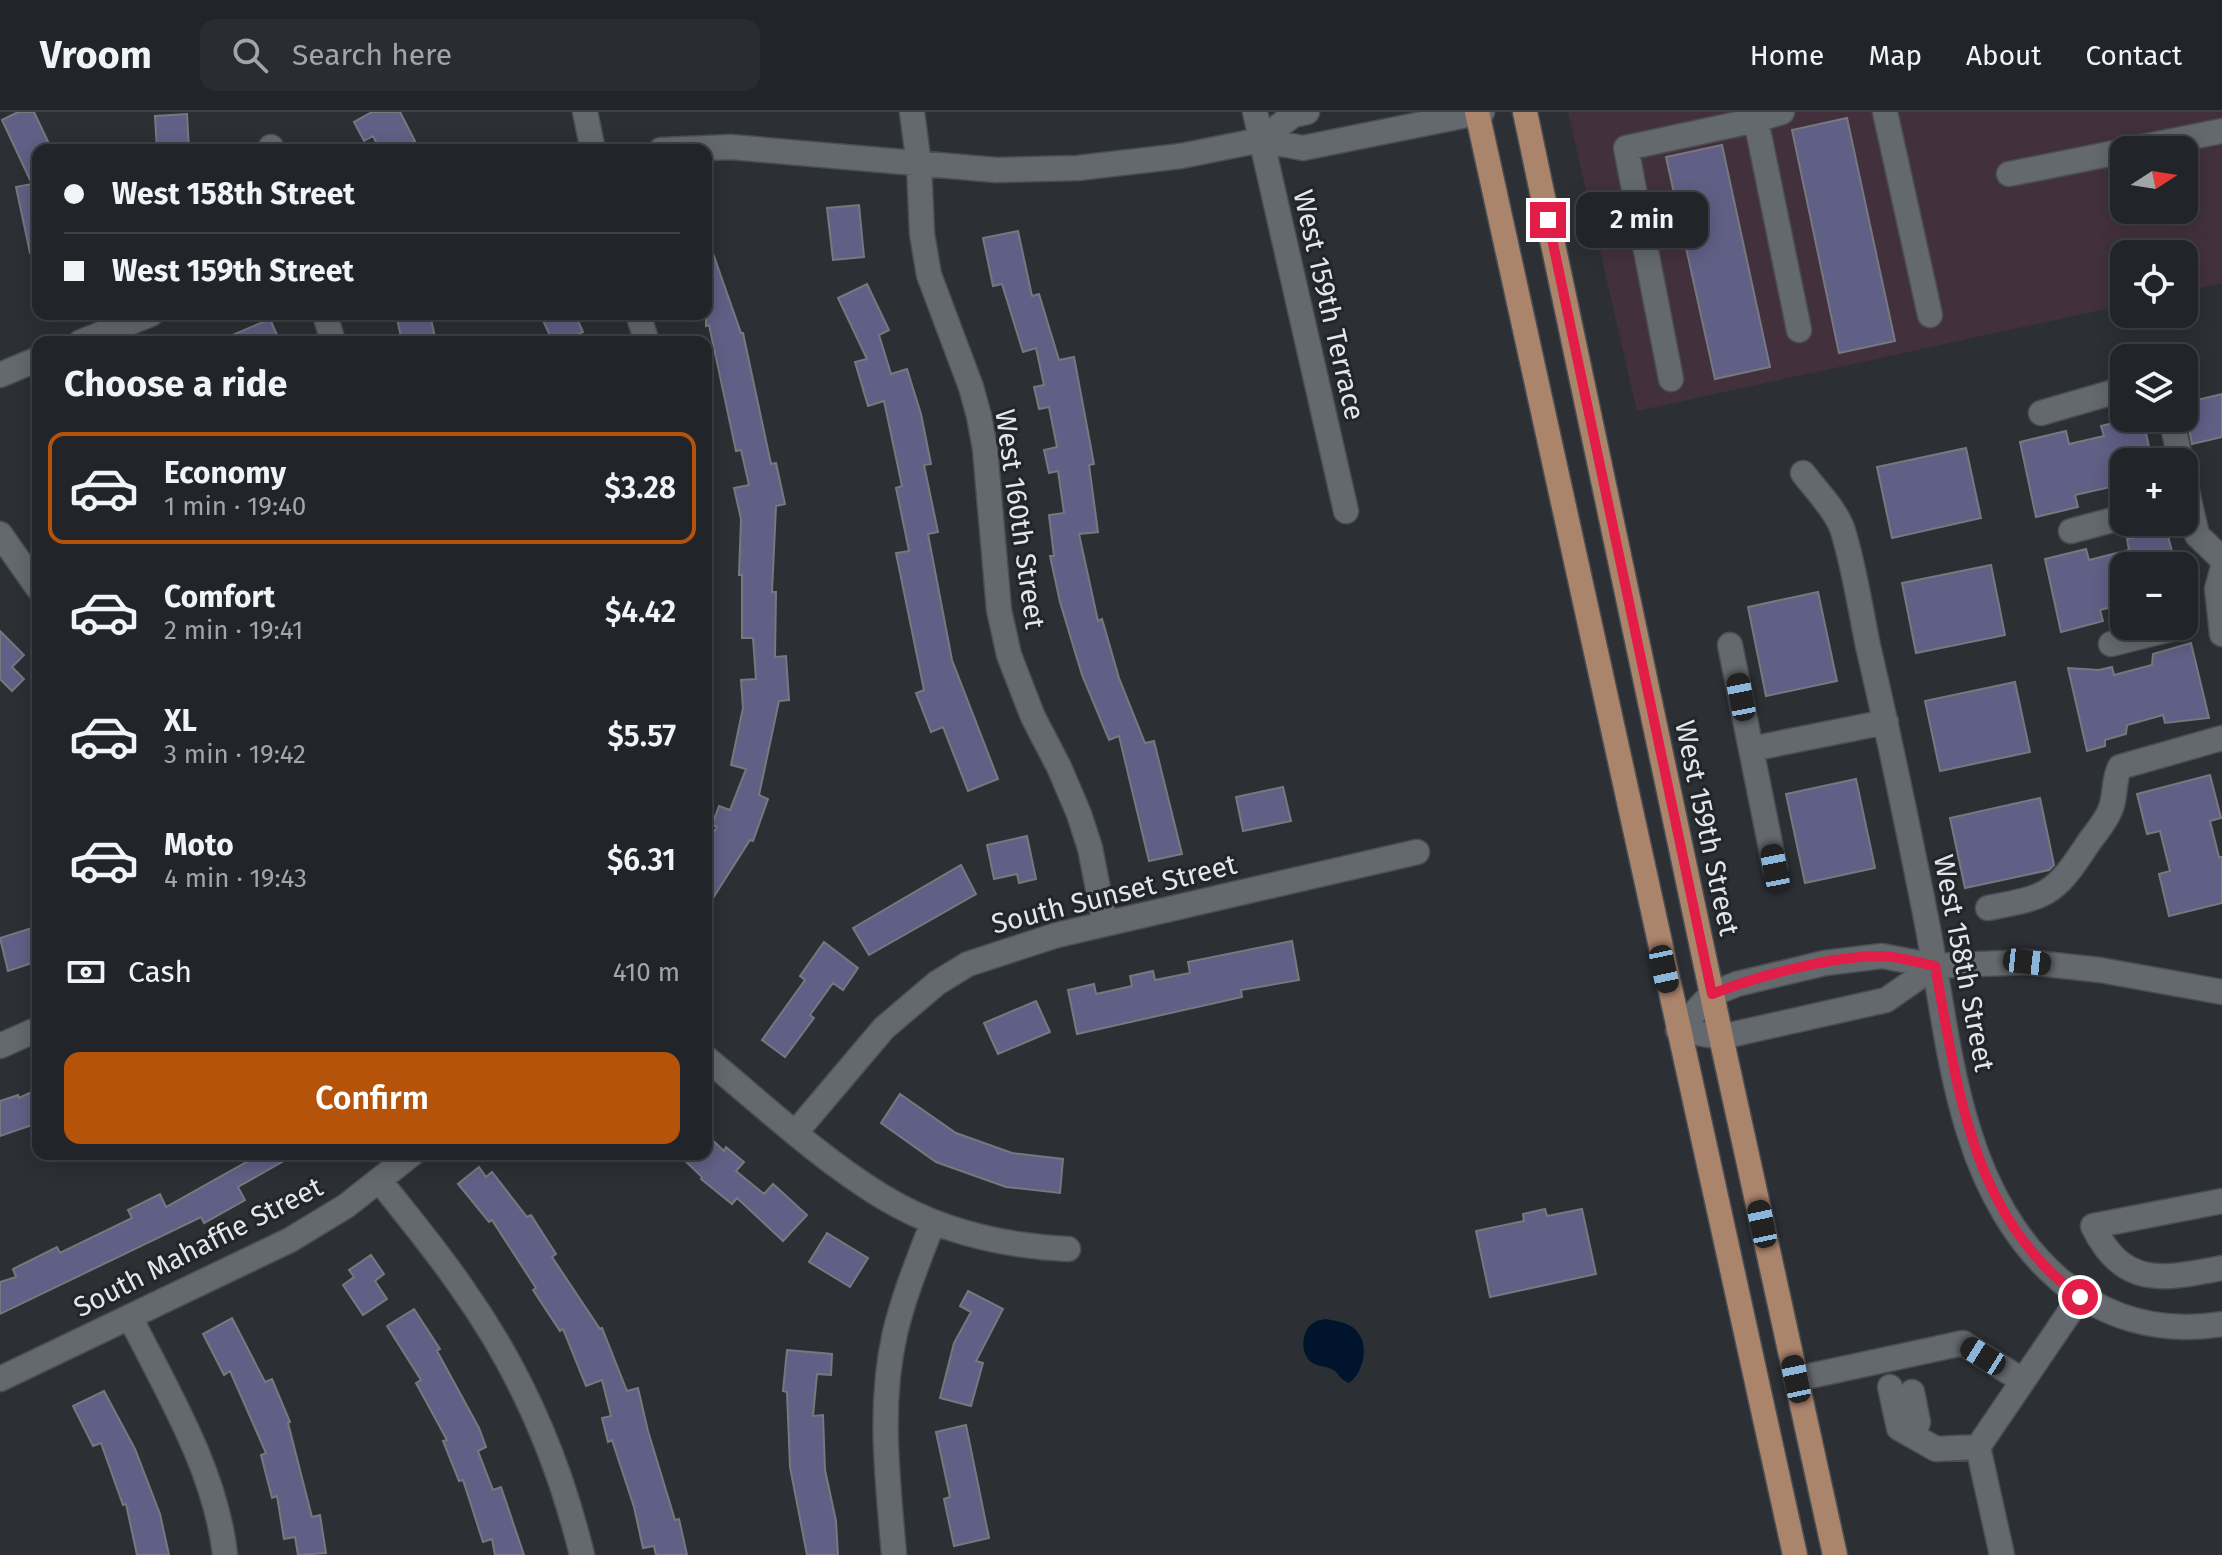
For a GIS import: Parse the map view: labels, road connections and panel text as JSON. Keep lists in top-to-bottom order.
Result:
{
  "streets": {
    "main road": ["West 159th Street"],
    "street": [
      "West 159th Terrace",
      "West 160th Street",
      "South Sunset Street",
      "West 158th Street",
      "South Mahaffie Street"
    ]
  },
  "crossings": [
    ["West 160th Street", "South Sunset Street"]
  ],
  "north": "right",
  "page": {
    "header": "Vroom",
    "search": "Search here",
    "nav": [
      "Home",
      "Map",
      "About",
      "Contact"
    ],
    "map_buttons": ["+", "−"],
    "banner": ["West 158th Street", "West 159th Street"],
    "bubble": "2 min",
    "heading": "Choose a ride",
    "list": [
      {
        "name": "Economy",
        "note": "1 min · 19:40",
        "value": "$3.28"
      },
      {
        "name": "Comfort",
        "note": "2 min · 19:41",
        "value": "$4.42"
      },
      {
        "name": "XL",
        "note": "3 min · 19:42",
        "value": "$5.57"
      },
      {
        "name": "Moto",
        "note": "4 min · 19:43",
        "value": "$6.31"
      }
    ],
    "pay": ["Cash", "410 m"],
    "buttons": "Confirm"
  }
}
